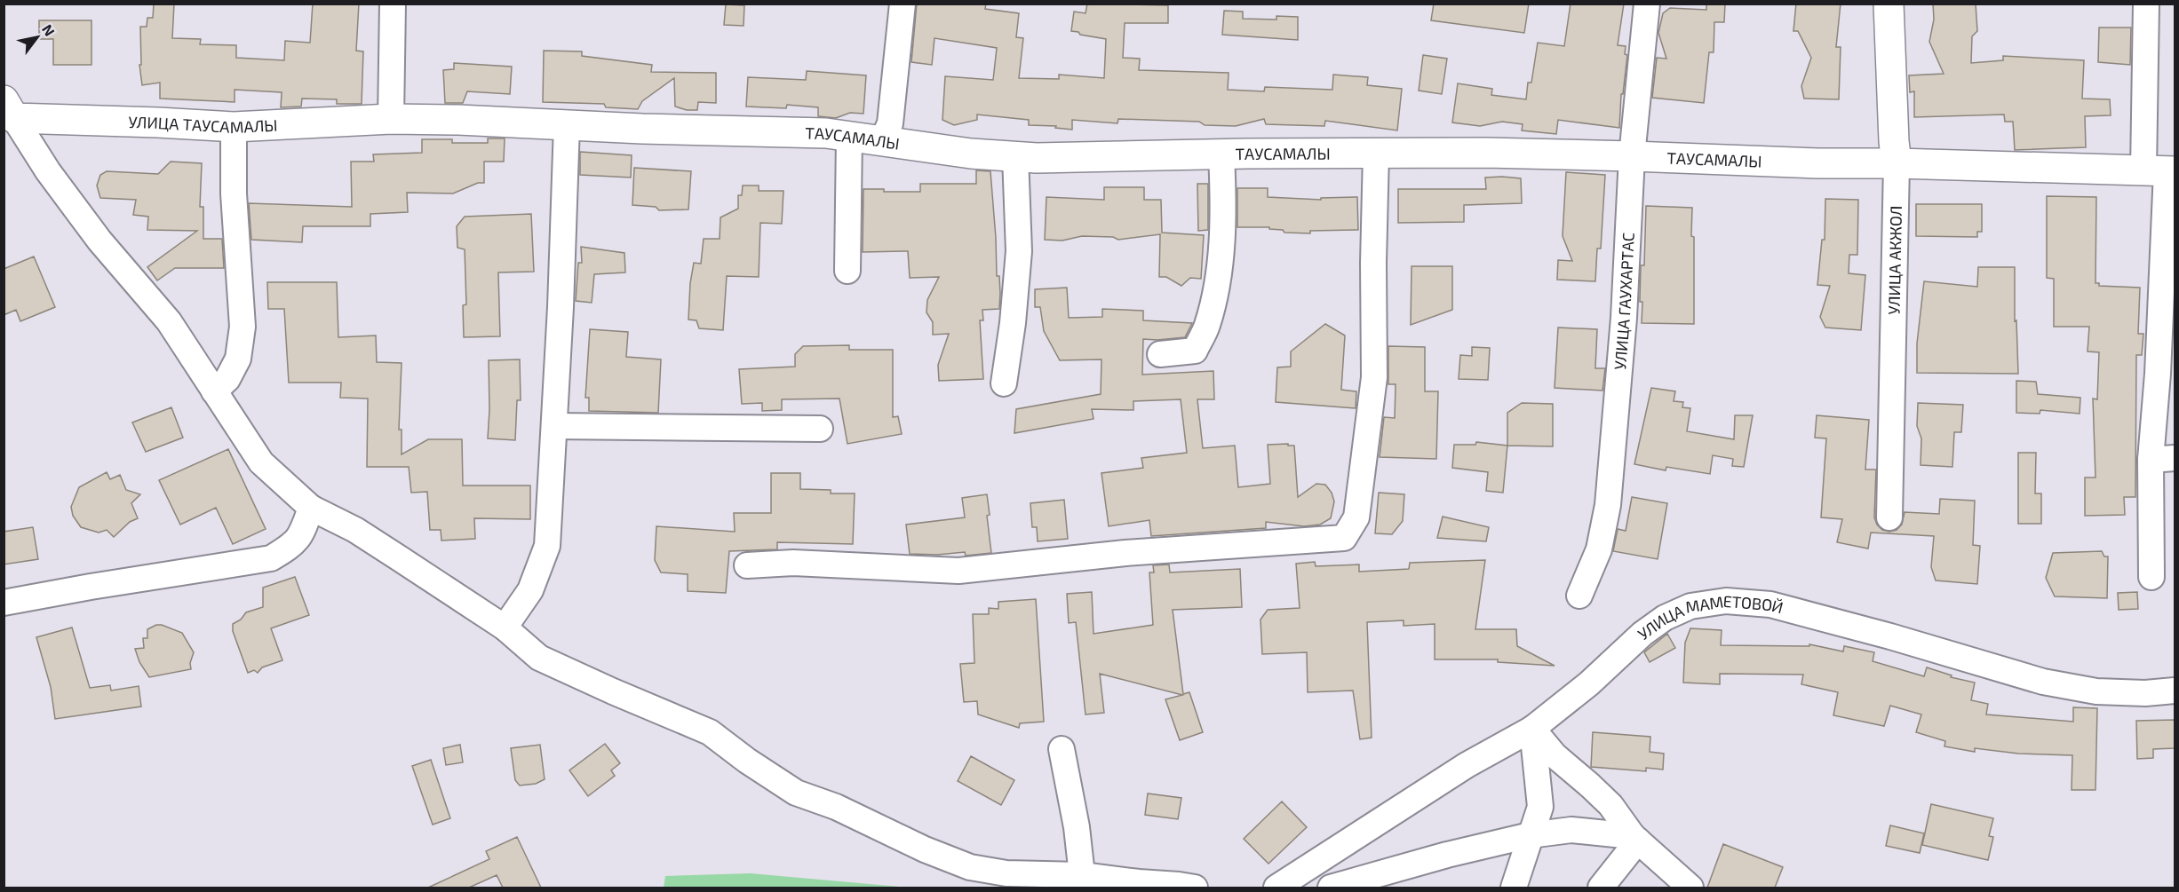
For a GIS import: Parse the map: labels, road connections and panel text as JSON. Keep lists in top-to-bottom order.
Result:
{
  "streets": {
    "street": [
      "УЛИЦА ТАУСАМАЛЫ",
      "ТАУСАМАЛЫ",
      "УЛИЦА АКЖОЛ",
      "УЛИЦА ГАУХАРТАС",
      "УЛИЦА МАМЕТОВОЙ"
    ]
  },
  "crossings": [
    ["УЛИЦА ТАУСАМАЛЫ", "ТАУСАМАЛЫ"],
    ["ТАУСАМАЛЫ", "УЛИЦА АКЖОЛ"],
    ["ТАУСАМАЛЫ", "УЛИЦА ГАУХАРТАС"]
  ],
  "north": "top right"
}
